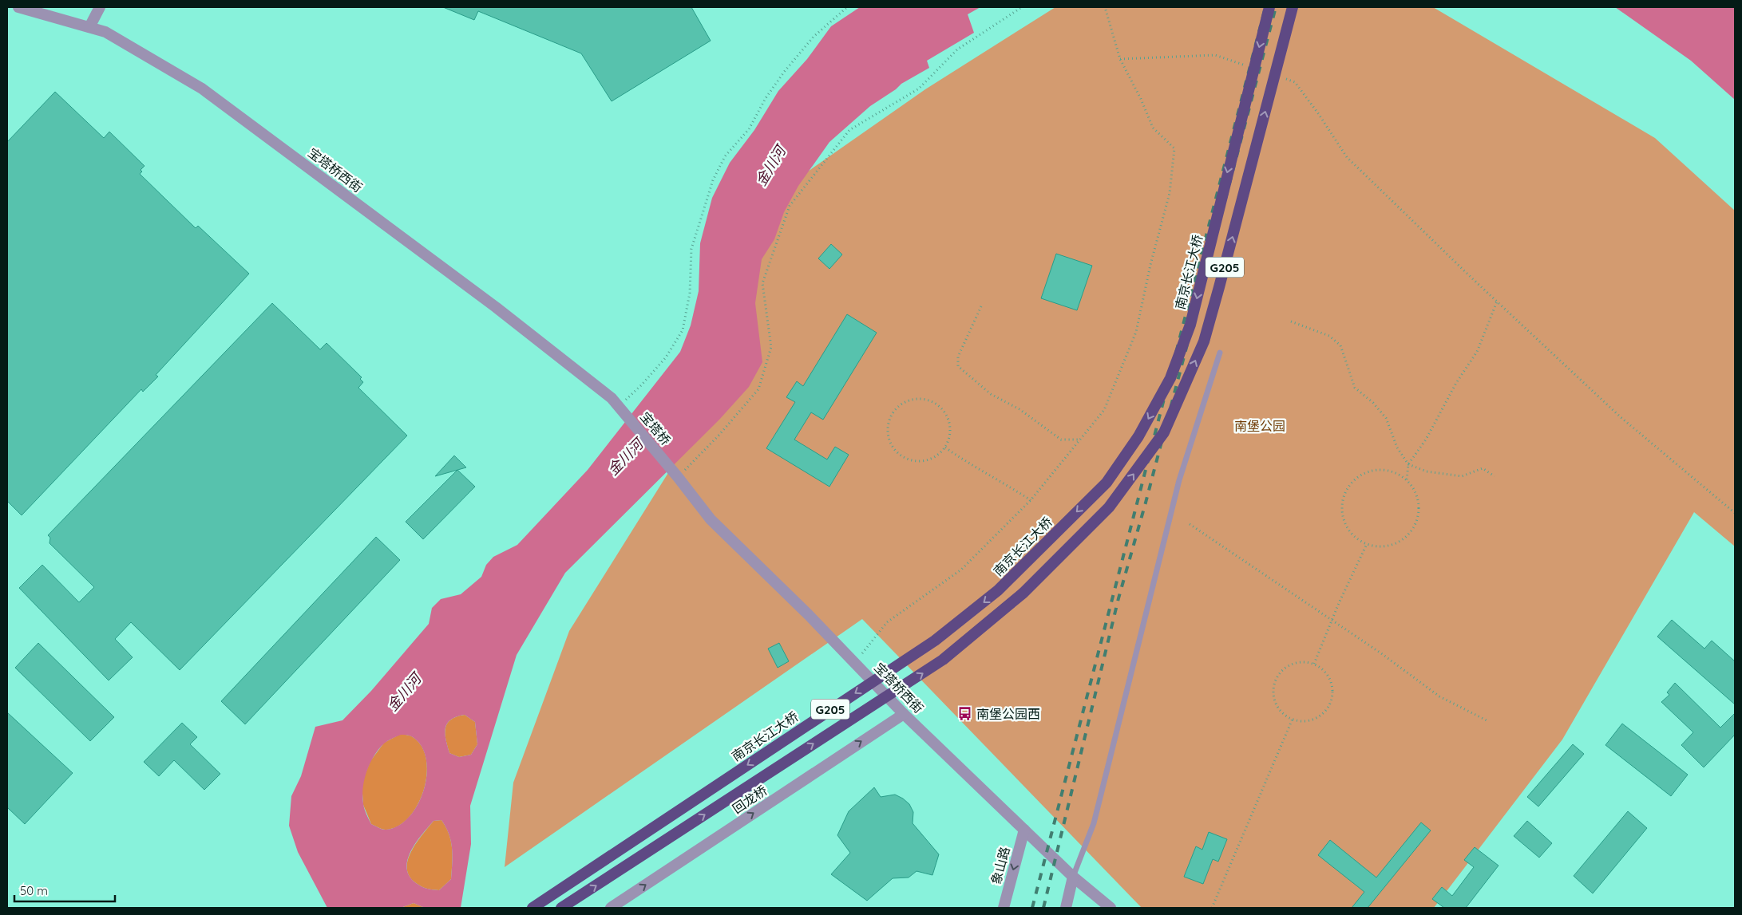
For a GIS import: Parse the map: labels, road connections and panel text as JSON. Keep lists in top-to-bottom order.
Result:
{
  "streets": {
    "highway": ["G205", "南京长江大桥"],
    "street": [
      "宝塔桥西街",
      "宝塔桥",
      "回龙桥",
      "象山路"
    ]
  },
  "crossings": [
    ["宝塔桥西街", "宝塔桥"],
    ["宝塔桥西街", "回龙桥"],
    ["宝塔桥西街", "象山路"]
  ],
  "one_way": ["回龙桥"],
  "water": ["金川河"],
  "parks": ["南堡公园"],
  "places": {
    "bus stop": ["南堡公园西"]
  },
  "scale_bar": "50 m"
}
